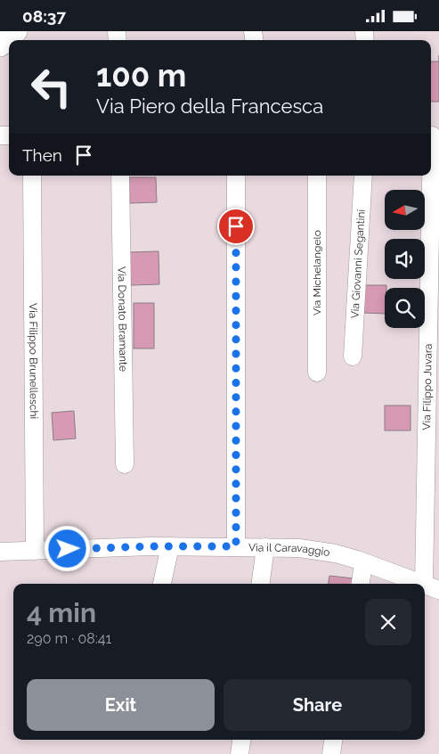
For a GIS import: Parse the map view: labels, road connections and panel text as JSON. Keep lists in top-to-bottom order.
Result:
{
  "streets": {
    "street": [
      "Via Giovanni Segantini",
      "Via Michelangelo",
      "Via Donato Bramante",
      "Via Filippo Brunelleschi",
      "Via Filippo Juvara",
      "Via il Caravaggio"
    ]
  },
  "crossings": [
    ["Via Filippo Brunelleschi", "Via il Caravaggio"]
  ],
  "north": "left",
  "page": {
    "status": "08:37",
    "turn": ["100 m", "Via Piero della Francesca"],
    "then": "Then",
    "heading": ["4 min", "290 m · 08:41"],
    "buttons": ["Exit", "Share"]
  }
}
